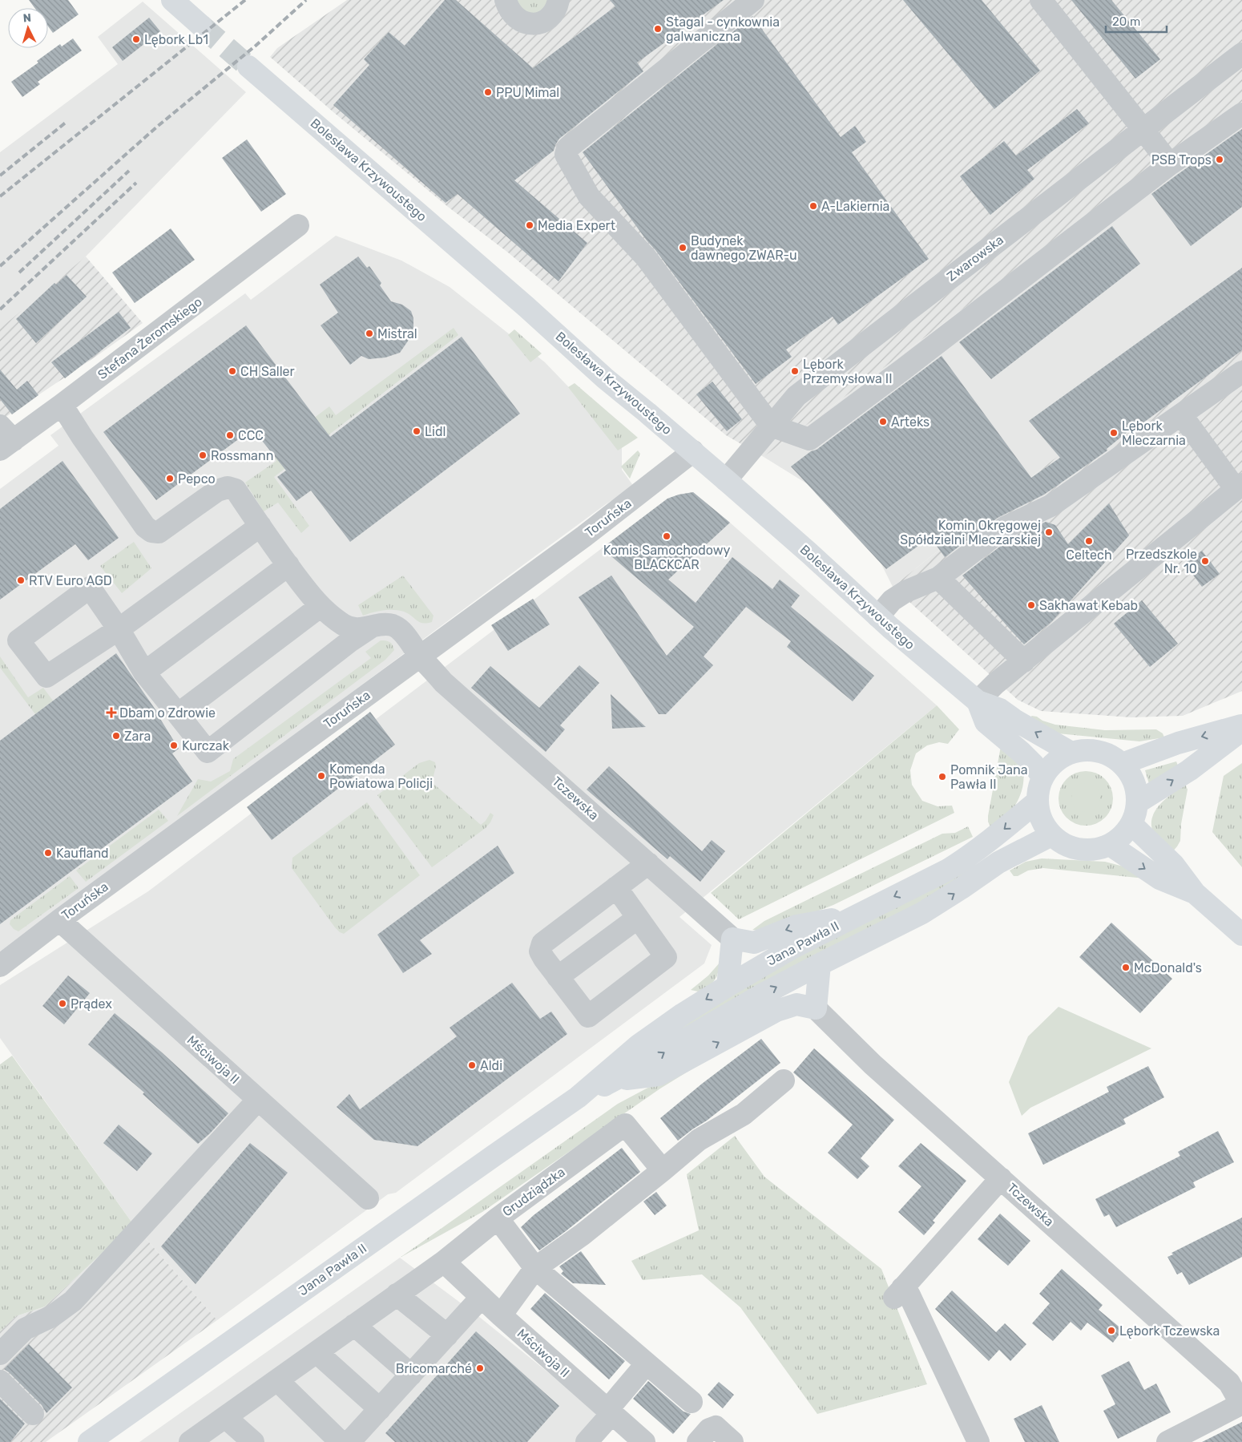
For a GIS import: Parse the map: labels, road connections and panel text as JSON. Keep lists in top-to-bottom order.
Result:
{
  "streets": {
    "main road": ["Bolesława Krzywoustego", "Jana Pawła II"],
    "street": [
      "Zwarowska",
      "Stefana Żeromskiego",
      "Toruńska",
      "Tczewska",
      "Mściwoja II",
      "Grudziądzka"
    ]
  },
  "crossings": [
    ["Bolesława Krzywoustego", "Zwarowska"],
    ["Bolesława Krzywoustego", "Toruńska"],
    ["Bolesława Krzywoustego", "Jana Pawła II"],
    ["Toruńska", "Tczewska"],
    ["Toruńska", "Mściwoja II"],
    ["Mściwoja II", "Grudziądzka"]
  ],
  "places": {
    "other": [
      "Stagal - cynkownia galwaniczna",
      "Lębork Lb1",
      "PPU Mimal",
      "PSB Trops",
      "A-Lakiernia",
      "Media Expert",
      "Budynek dawnego ZWAR-u",
      "Mistral",
      "CH Saller",
      "Lębork Przemysłowa II",
      "Arteks",
      "Lidl",
      "Lębork Mleczarnia",
      "CCC",
      "Rossmann",
      "Pepco",
      "Komin Okręgowej Spółdzielni Mleczarskiej",
      "Komis Samochodowy BLACKCAR",
      "Celtech",
      "Przedszkole Nr. 10",
      "RTV Euro AGD",
      "Sakhawat Kebab",
      "Zara",
      "Kurczak",
      "Komenda Powiatowa Policji",
      "Pomnik Jana Pawła II",
      "Kaufland",
      "McDonald's",
      "Prądex",
      "Aldi",
      "Lębork Tczewska",
      "Bricomarché"
    ],
    "health": ["Dbam o Zdrowie"]
  },
  "scale_bar": "20 m",
  "north": "top"
}
